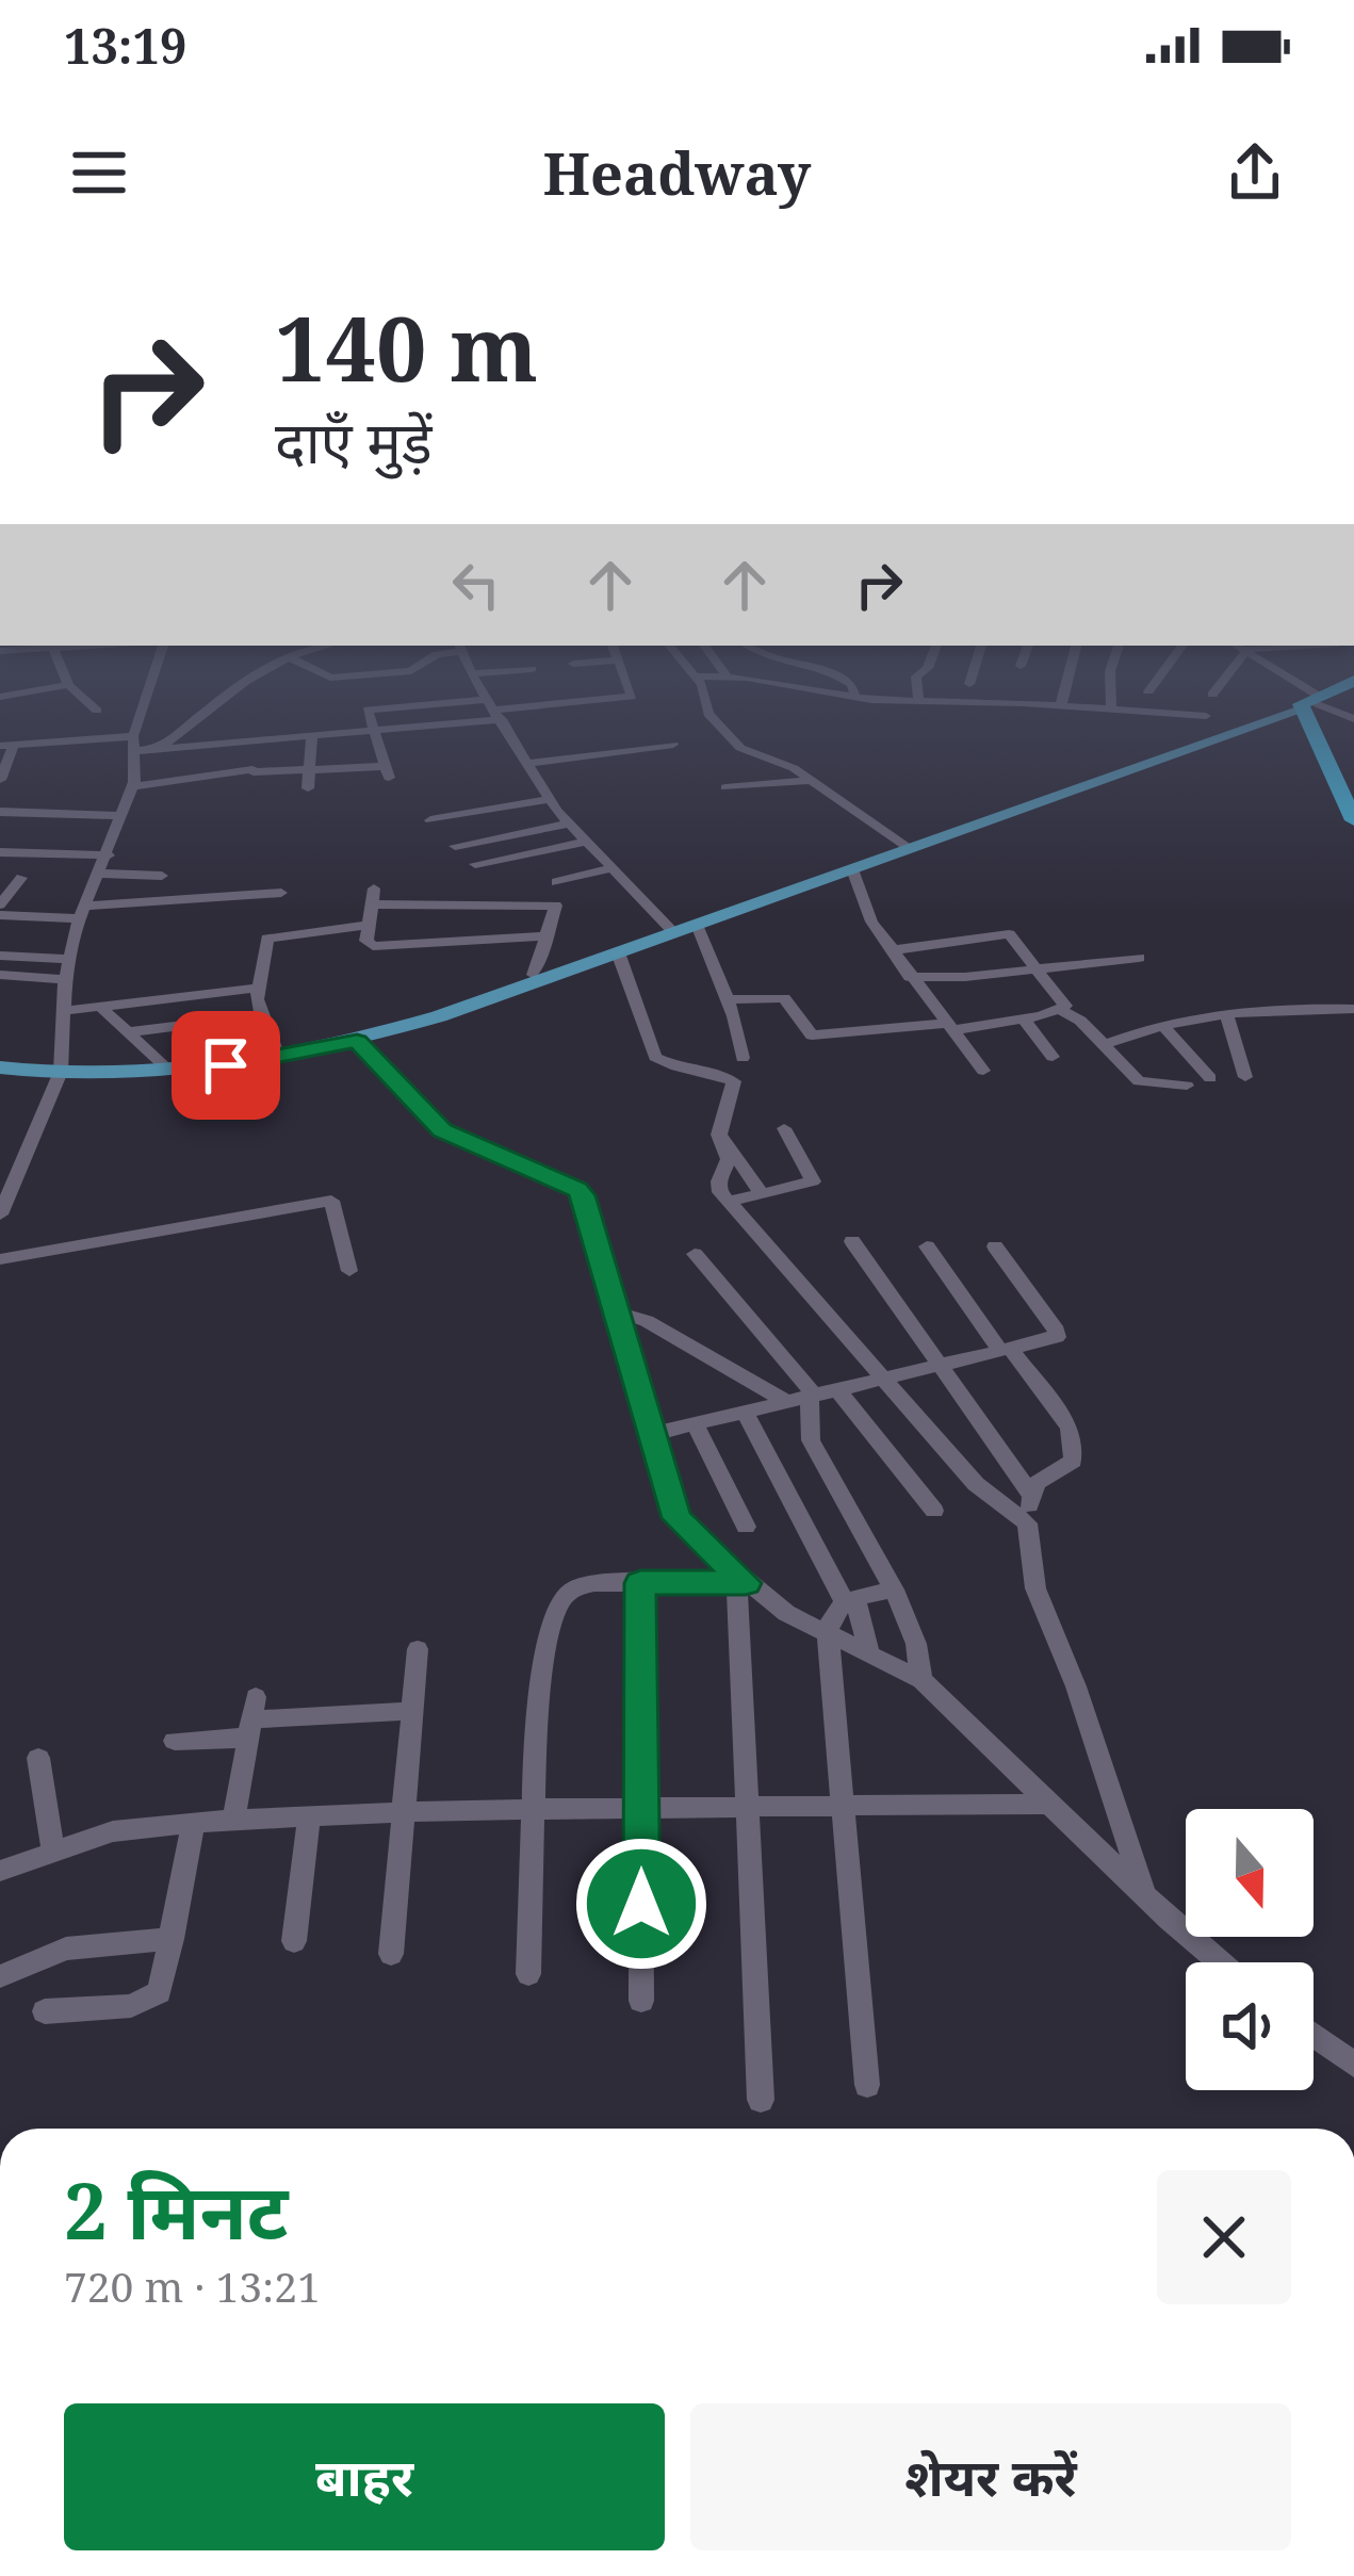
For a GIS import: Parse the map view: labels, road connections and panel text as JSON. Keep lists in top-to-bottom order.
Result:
{
  "north": "bottom",
  "page": {
    "status": "13:19",
    "header": "Headway",
    "turn": ["140 m", "दाएँ मुड़ें"],
    "heading": ["2 मिनट", "720 m · 13:21"],
    "buttons": ["बाहर", "शेयर करें"]
  }
}
